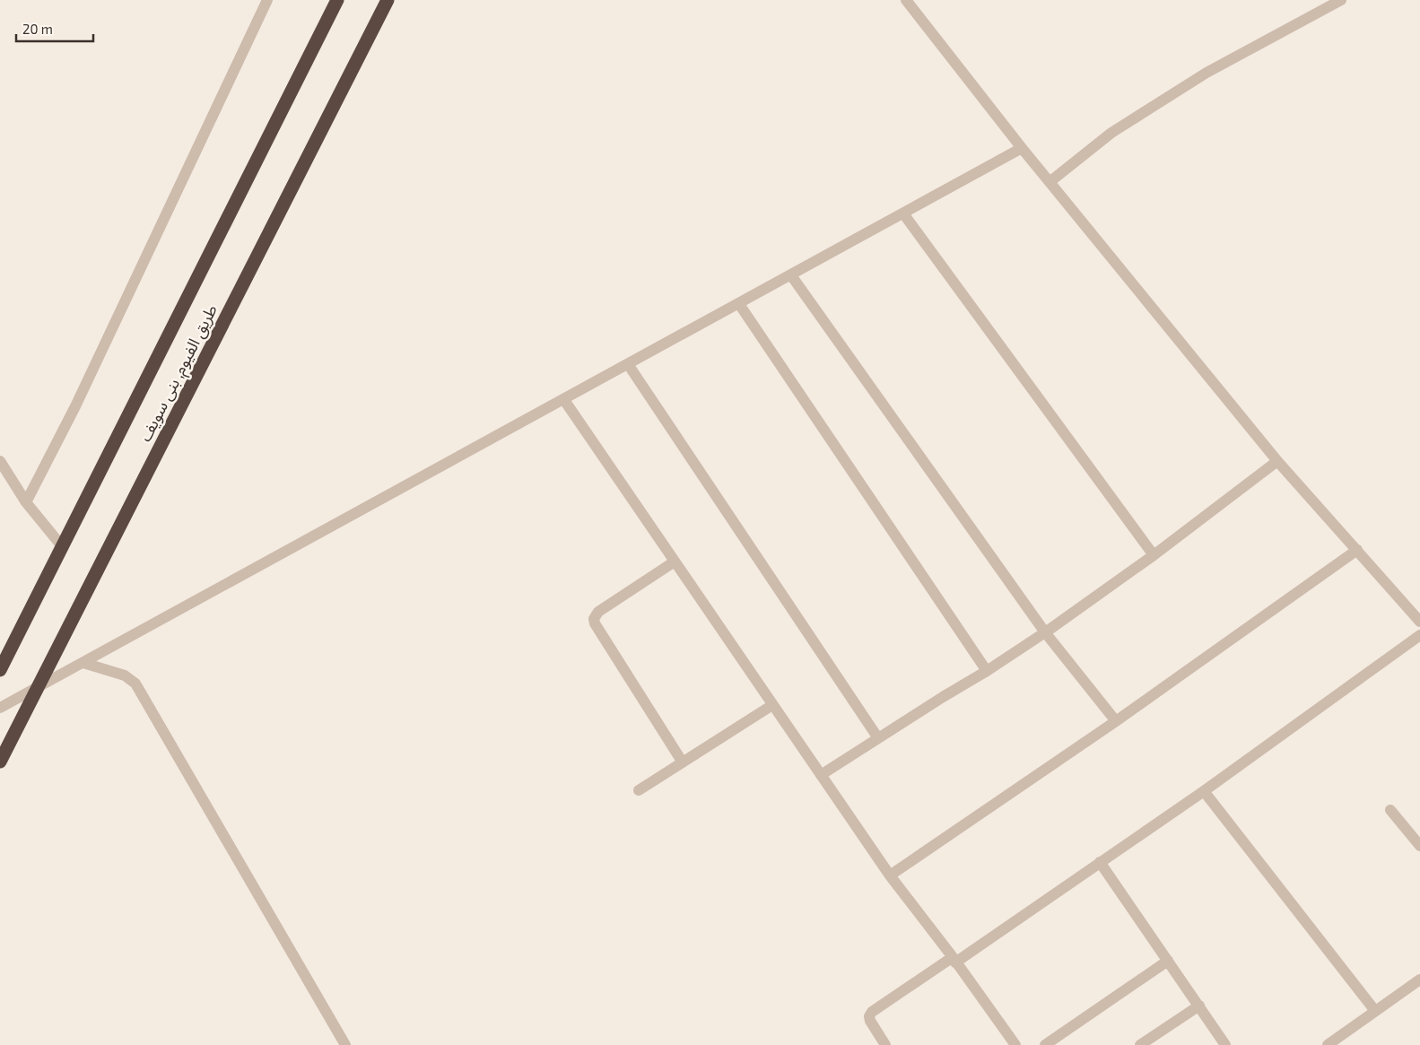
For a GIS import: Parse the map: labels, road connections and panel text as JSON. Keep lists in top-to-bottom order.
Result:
{
  "streets": {
    "highway": ["طريق الفيوم, بنى سويف"]
  },
  "scale_bar": "20 m"
}
